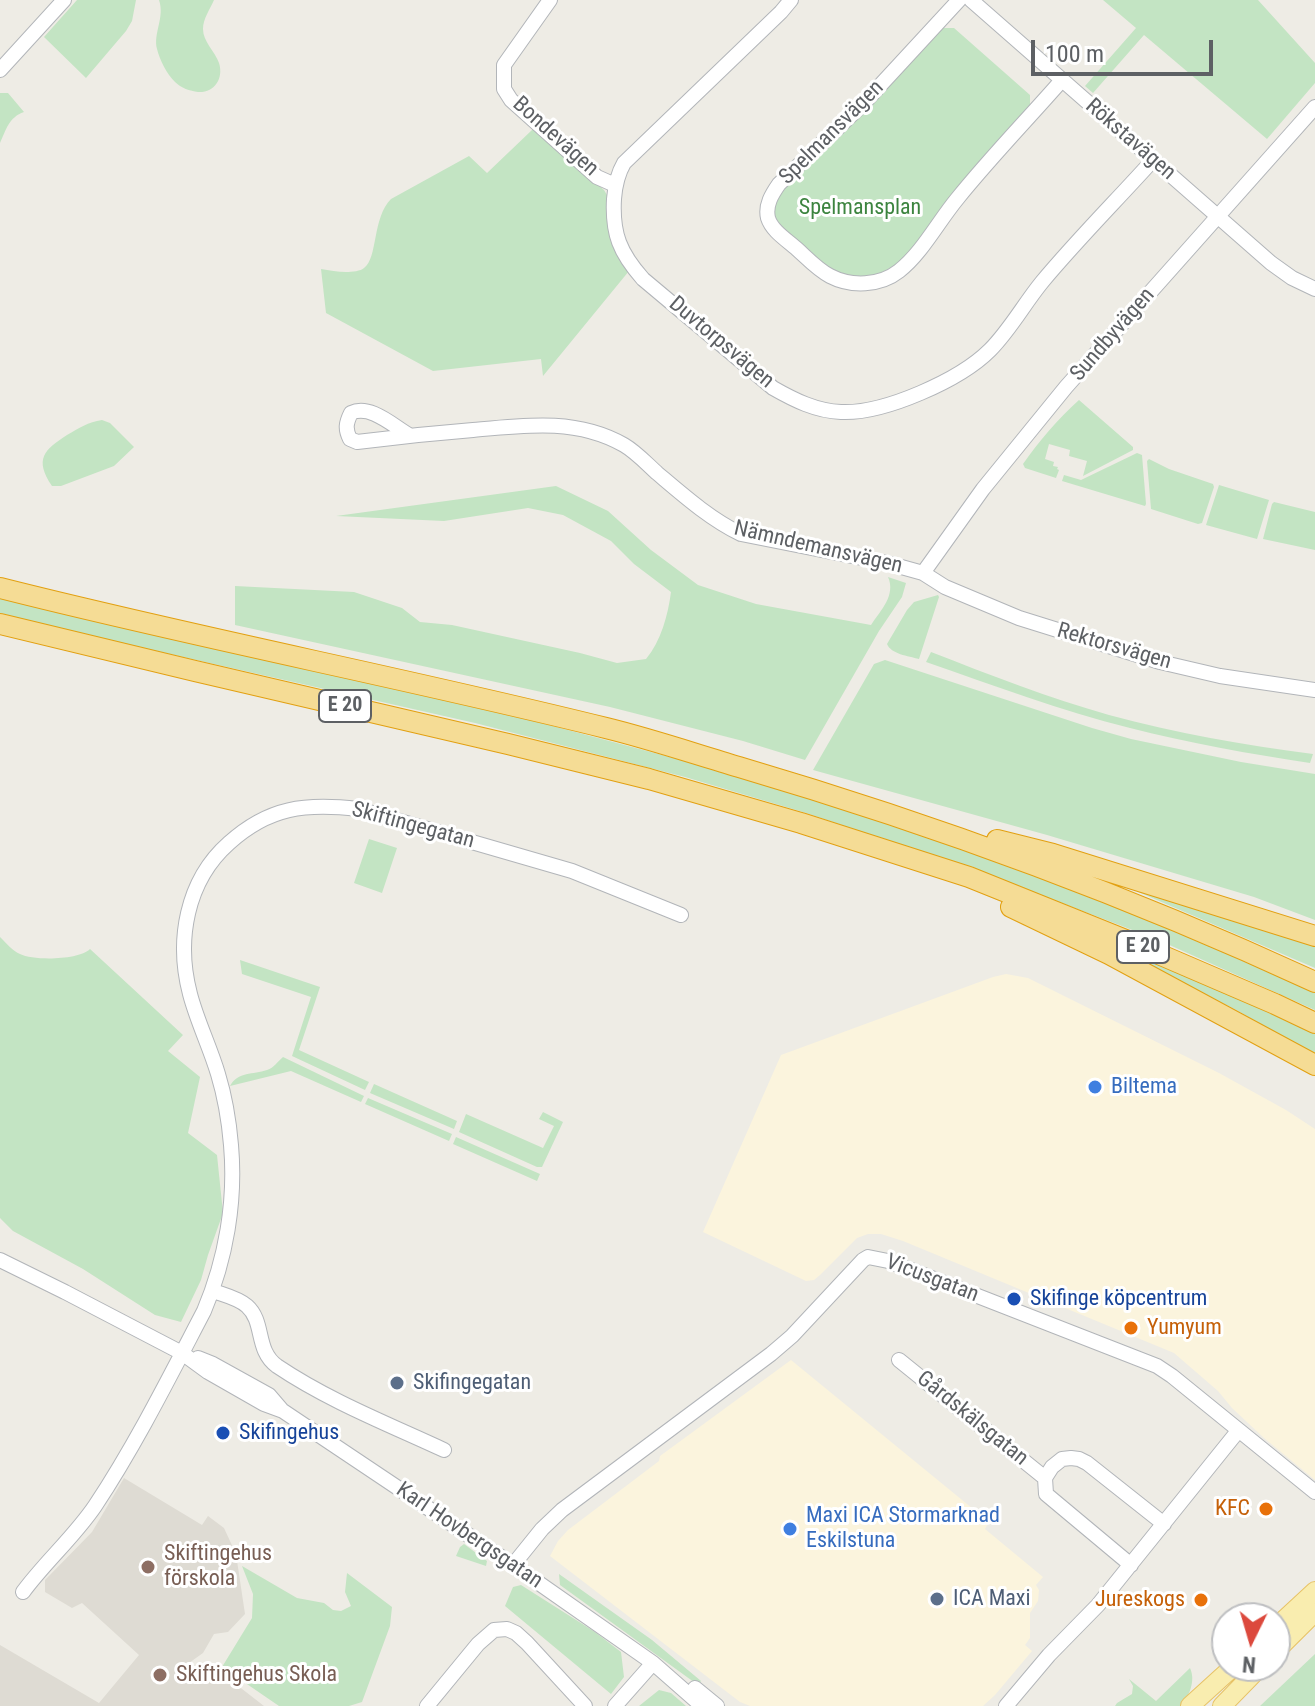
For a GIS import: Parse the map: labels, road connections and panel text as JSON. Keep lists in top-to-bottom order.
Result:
{
  "streets": {
    "highway": ["E 20"],
    "street": [
      "Spelmansvägen",
      "Bondevägen",
      "Rökstavägen",
      "Sundbyvägen",
      "Duvtorpsvägen",
      "Nämndemansvägen",
      "Rektorsvägen",
      "Skiftingegatan",
      "Vicusgatan",
      "Gårdskälsgatan",
      "Karl Hovbergsgatan"
    ]
  },
  "crossings": [
    ["Spelmansvägen", "Rökstavägen"],
    ["Bondevägen", "Duvtorpsvägen"],
    ["Rökstavägen", "Sundbyvägen"],
    ["Rökstavägen", "Duvtorpsvägen"],
    ["Sundbyvägen", "Nämndemansvägen"],
    ["Sundbyvägen", "Rektorsvägen"],
    ["Nämndemansvägen", "Rektorsvägen"],
    ["Skiftingegatan", "Karl Hovbergsgatan"],
    ["Vicusgatan", "Karl Hovbergsgatan"]
  ],
  "parks": ["Spelmansplan"],
  "places": [
    "Biltema",
    "Skifinge köpcentrum",
    "Yumyum",
    "Skifingegatan",
    "Skifingehus",
    "KFC",
    "Maxi ICA Stormarknad Eskilstuna",
    "Skiftingehus förskola",
    "ICA Maxi",
    "Jureskogs",
    "Skiftingehus Skola"
  ],
  "scale_bar": "100 m",
  "north": "bottom"
}
